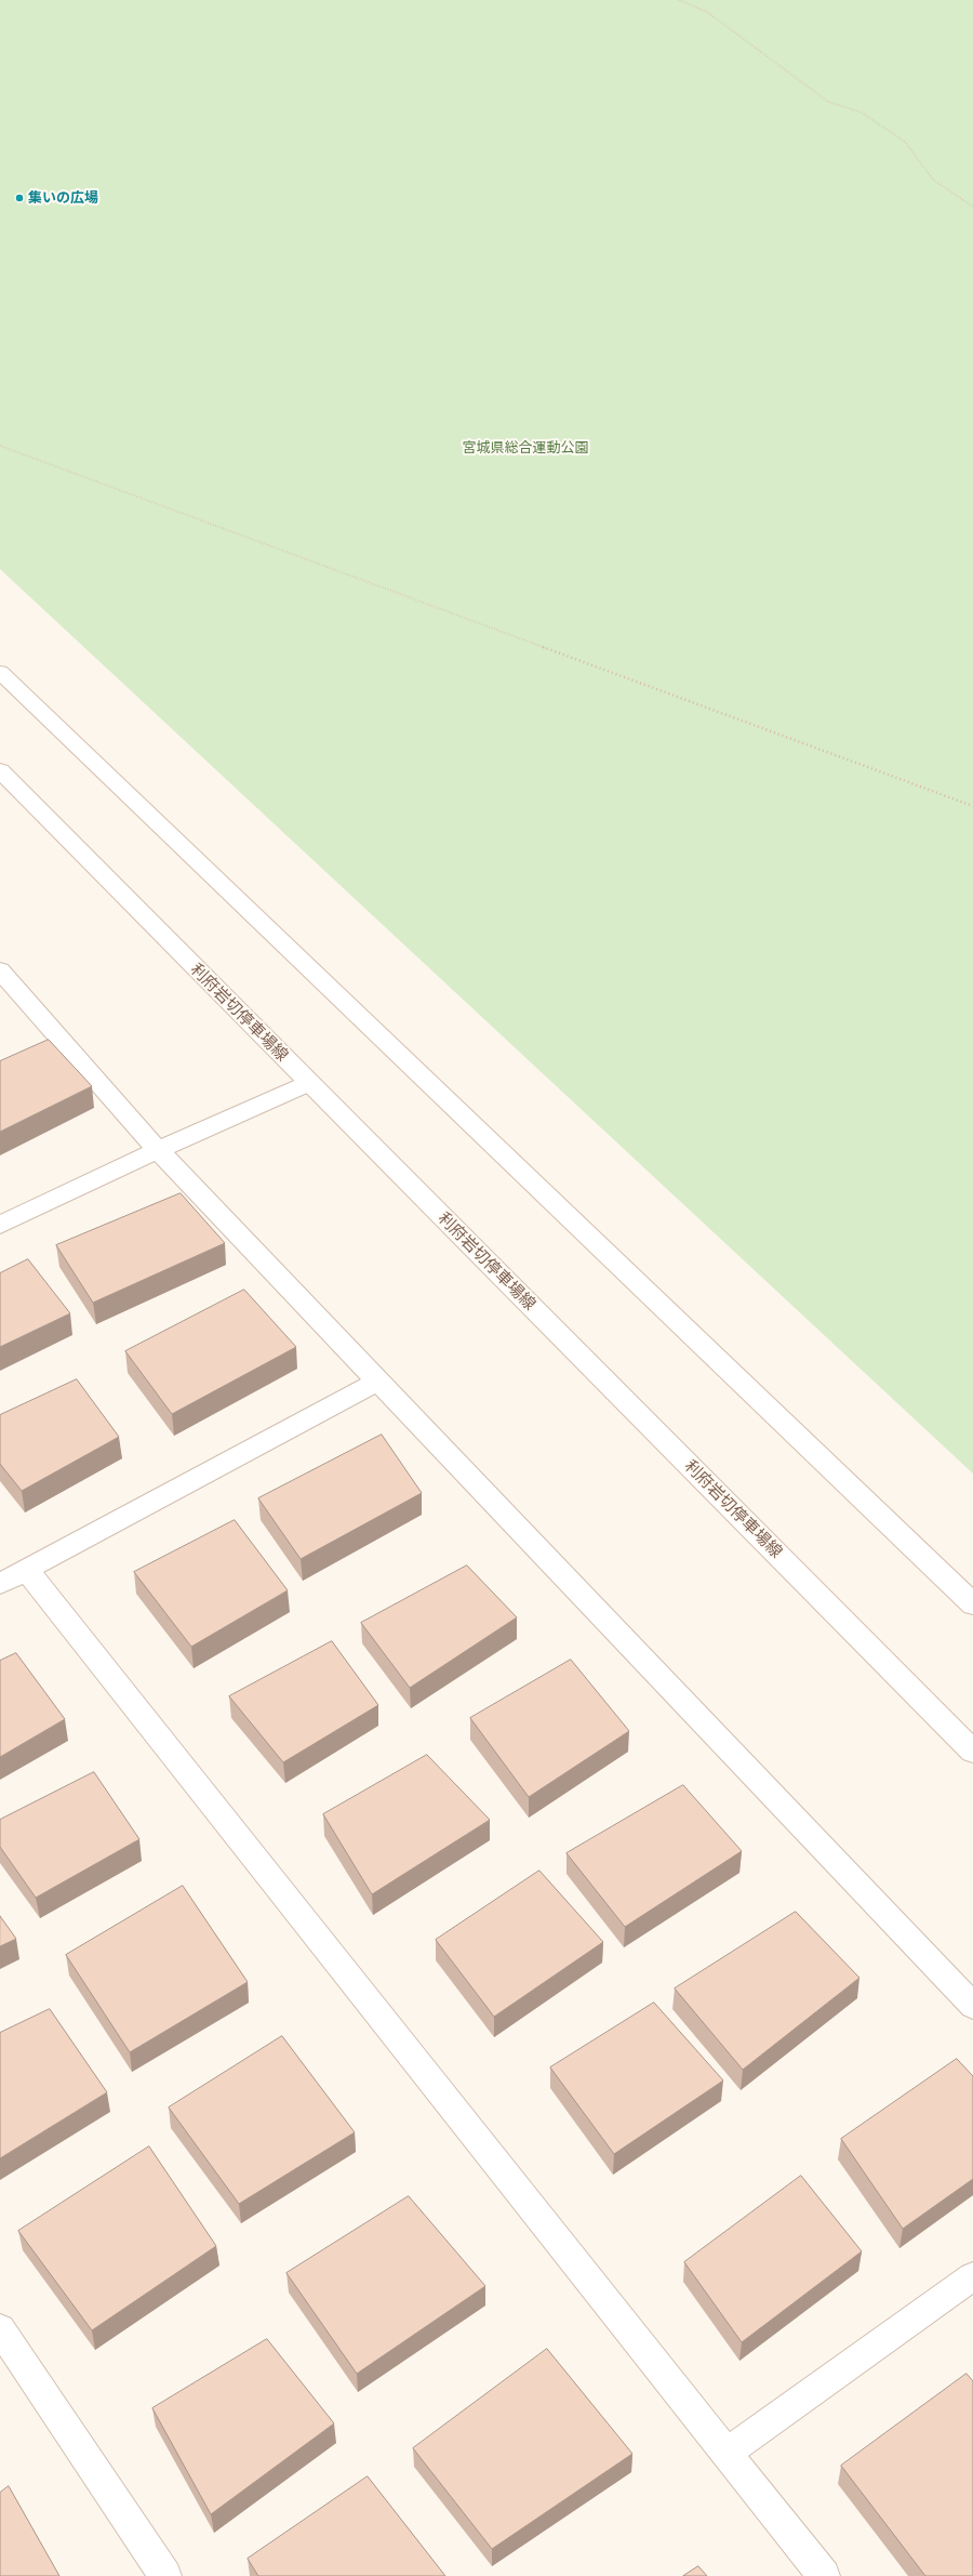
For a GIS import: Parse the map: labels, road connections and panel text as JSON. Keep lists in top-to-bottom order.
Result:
{
  "streets": {
    "street": ["利府岩切停車場線"]
  },
  "parks": ["宮城県総合運動公園"],
  "places": ["集いの広場"]
}
